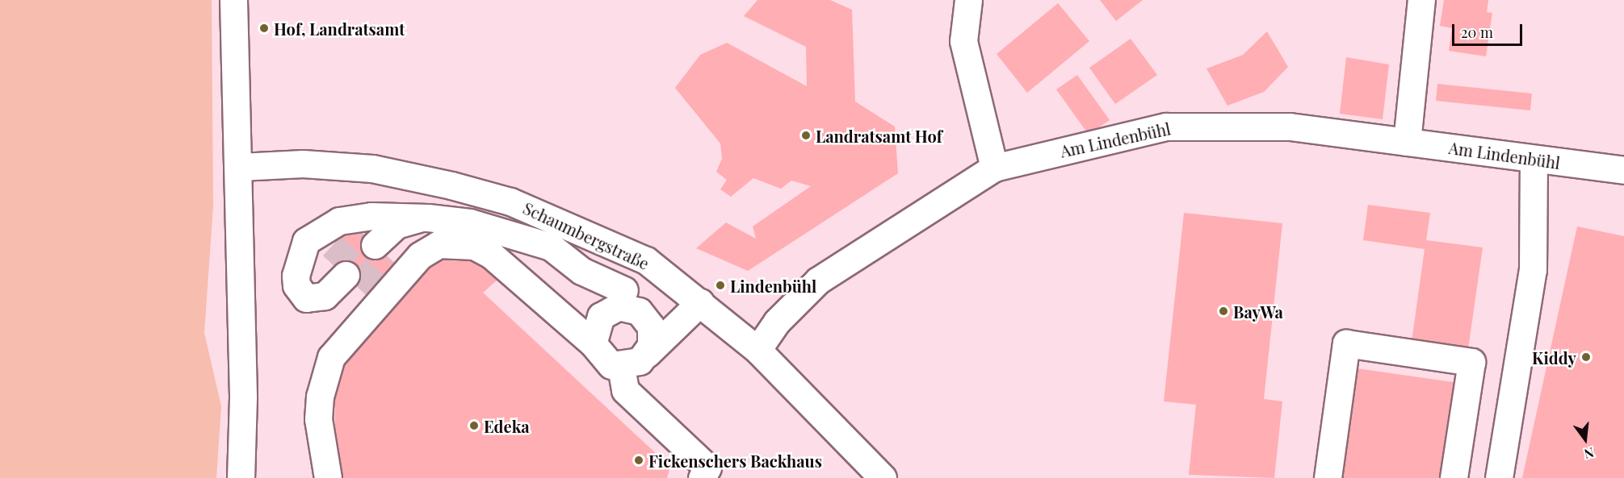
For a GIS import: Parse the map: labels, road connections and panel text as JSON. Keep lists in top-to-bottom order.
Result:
{
  "streets": {
    "street": ["Am Lindenbühl", "Schaumbergstraße"]
  },
  "crossings": [
    ["Am Lindenbühl", "Schaumbergstraße"]
  ],
  "places": [
    "Hof, Landratsamt",
    "Landratsamt Hof",
    "Lindenbühl",
    "BayWa",
    "Kiddy",
    "Edeka",
    "Fickenschers Backhaus"
  ],
  "scale_bar": "20 m",
  "north": "bottom"
}
